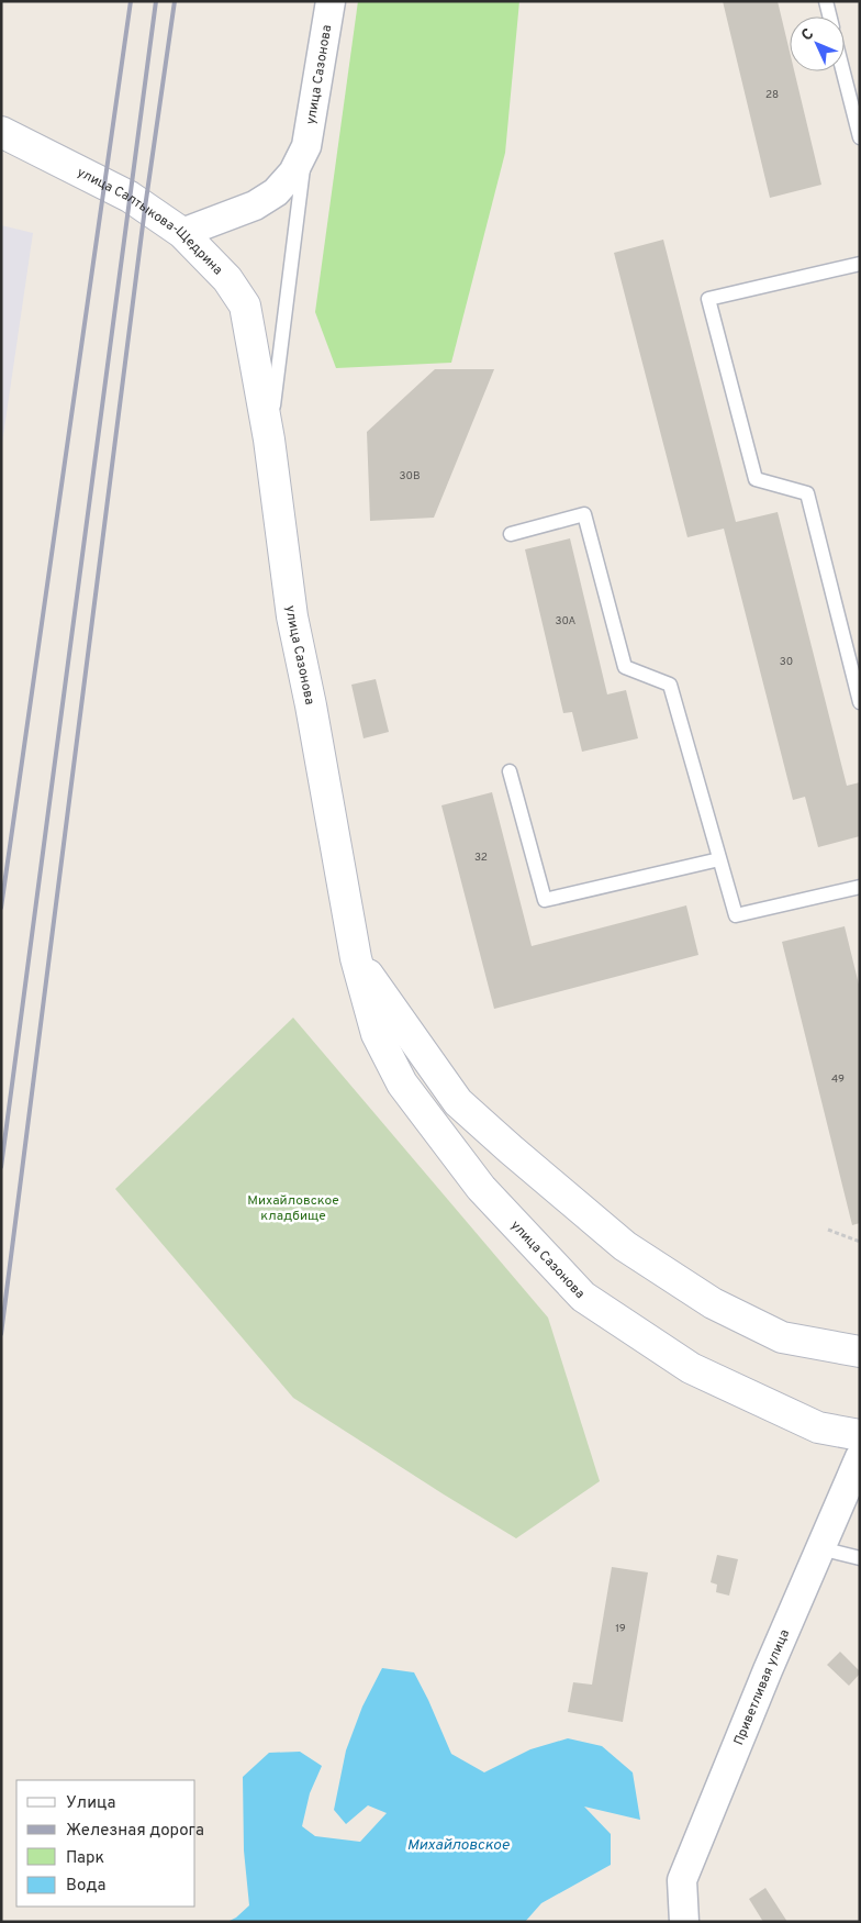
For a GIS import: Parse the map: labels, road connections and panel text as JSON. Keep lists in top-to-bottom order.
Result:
{
  "streets": {
    "main road": ["улица Сазонова", "улица Салтыкова-Щедрина"],
    "street": ["Приветливая улица"]
  },
  "crossings": [
    ["улица Сазонова", "улица Салтыкова-Щедрина"]
  ],
  "water": ["Михайловское"],
  "parks": ["Михайловское кладбище"],
  "house_numbers": [
    "28",
    "30В",
    "30А",
    "30",
    "32",
    "49",
    "19"
  ],
  "legend": [
    "Улица",
    "Железная дорога",
    "Парк",
    "Вода"
  ],
  "north": "top left"
}
